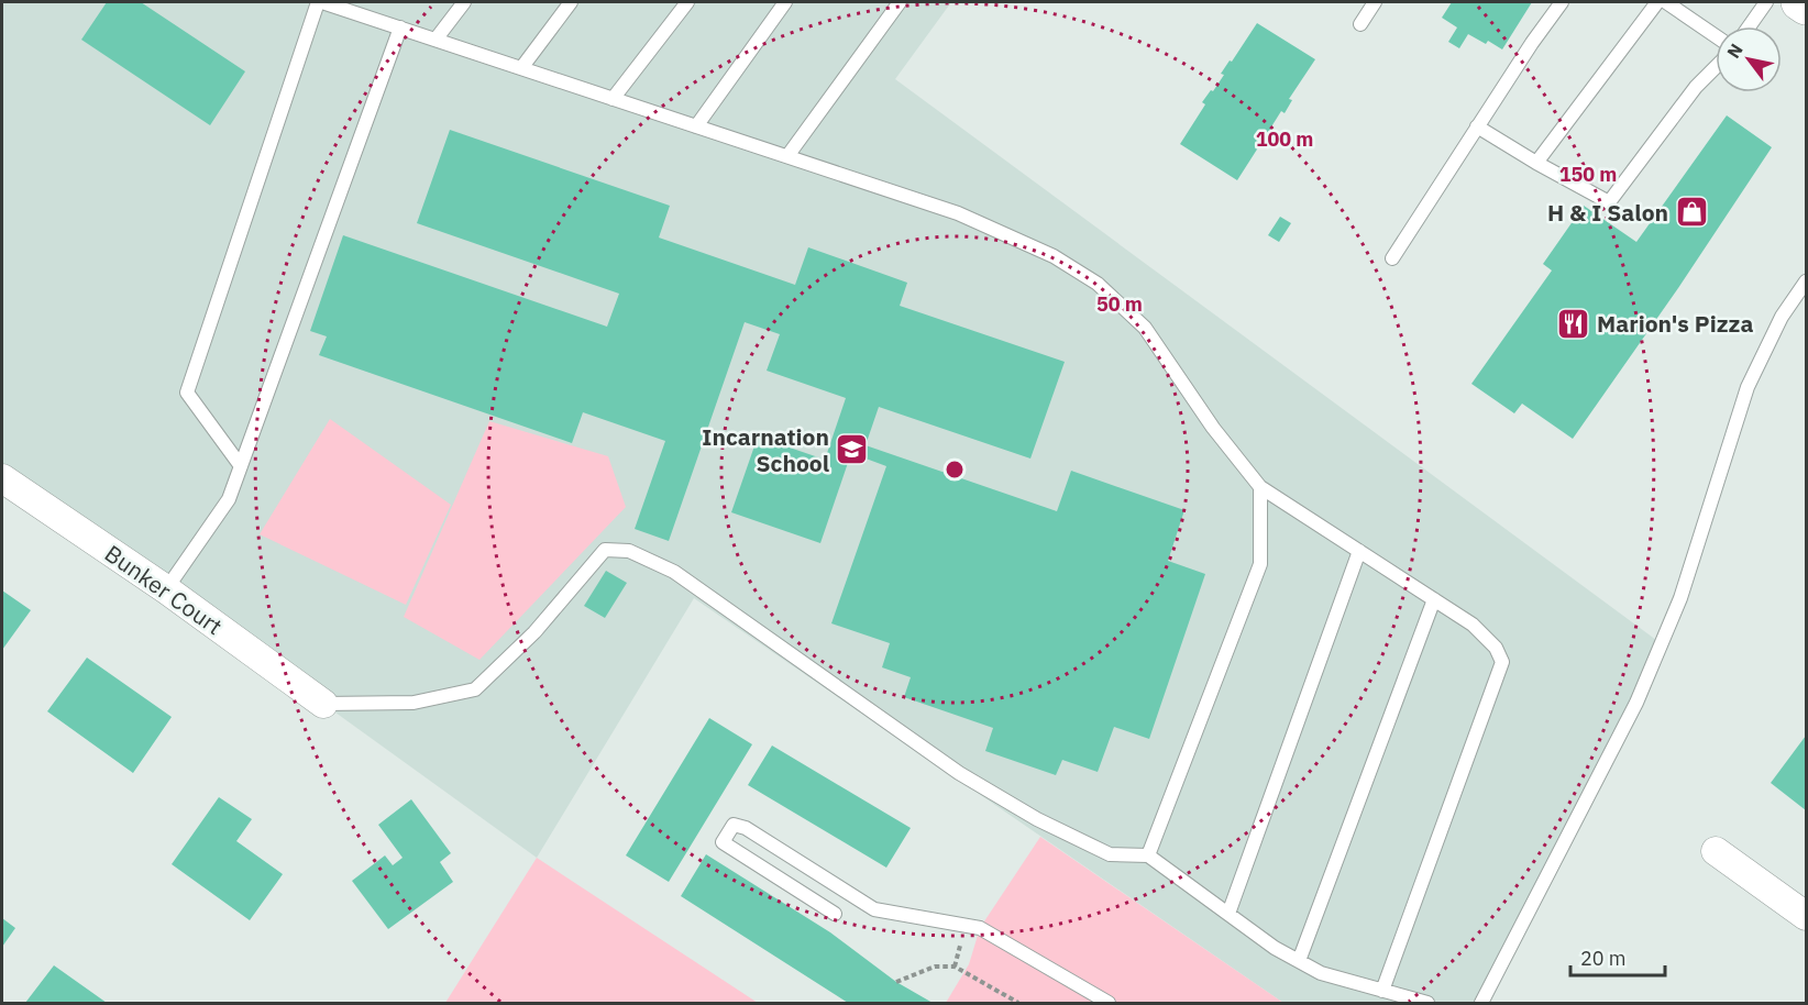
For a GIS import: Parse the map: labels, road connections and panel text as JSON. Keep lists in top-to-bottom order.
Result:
{
  "streets": {
    "street": ["Bunker Court"]
  },
  "places": {
    "shop": ["H & I Salon"],
    "restaurant": ["Marion's Pizza"],
    "school or university": ["Incarnation School"]
  },
  "scale_bar": "20 m",
  "north": "top left",
  "rings": ["100 m", "150 m", "50 m"]
}
